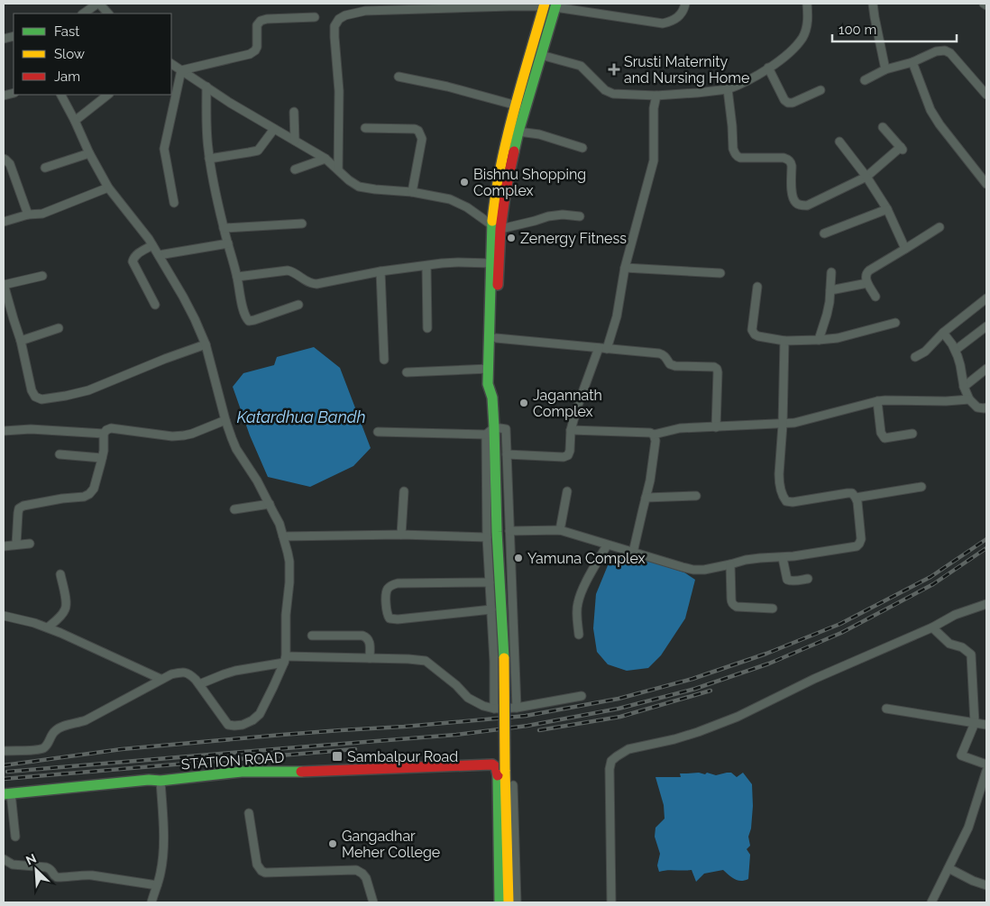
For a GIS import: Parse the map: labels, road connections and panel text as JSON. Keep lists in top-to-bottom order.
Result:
{
  "streets": {
    "main road": ["STATION ROAD"]
  },
  "water": ["Katardhua Bandh"],
  "places": {
    "health": ["Srusti Maternity and Nursing Home"],
    "other": [
      "Bishnu Shopping Complex",
      "Zenergy Fitness",
      "Jagannath Complex",
      "Yamuna Complex",
      "Gangadhar Meher College"
    ],
    "transit": ["Sambalpur Road"]
  },
  "legend": ["Fast", "Slow", "Jam"],
  "scale_bar": "100 m",
  "north": "top left"
}
